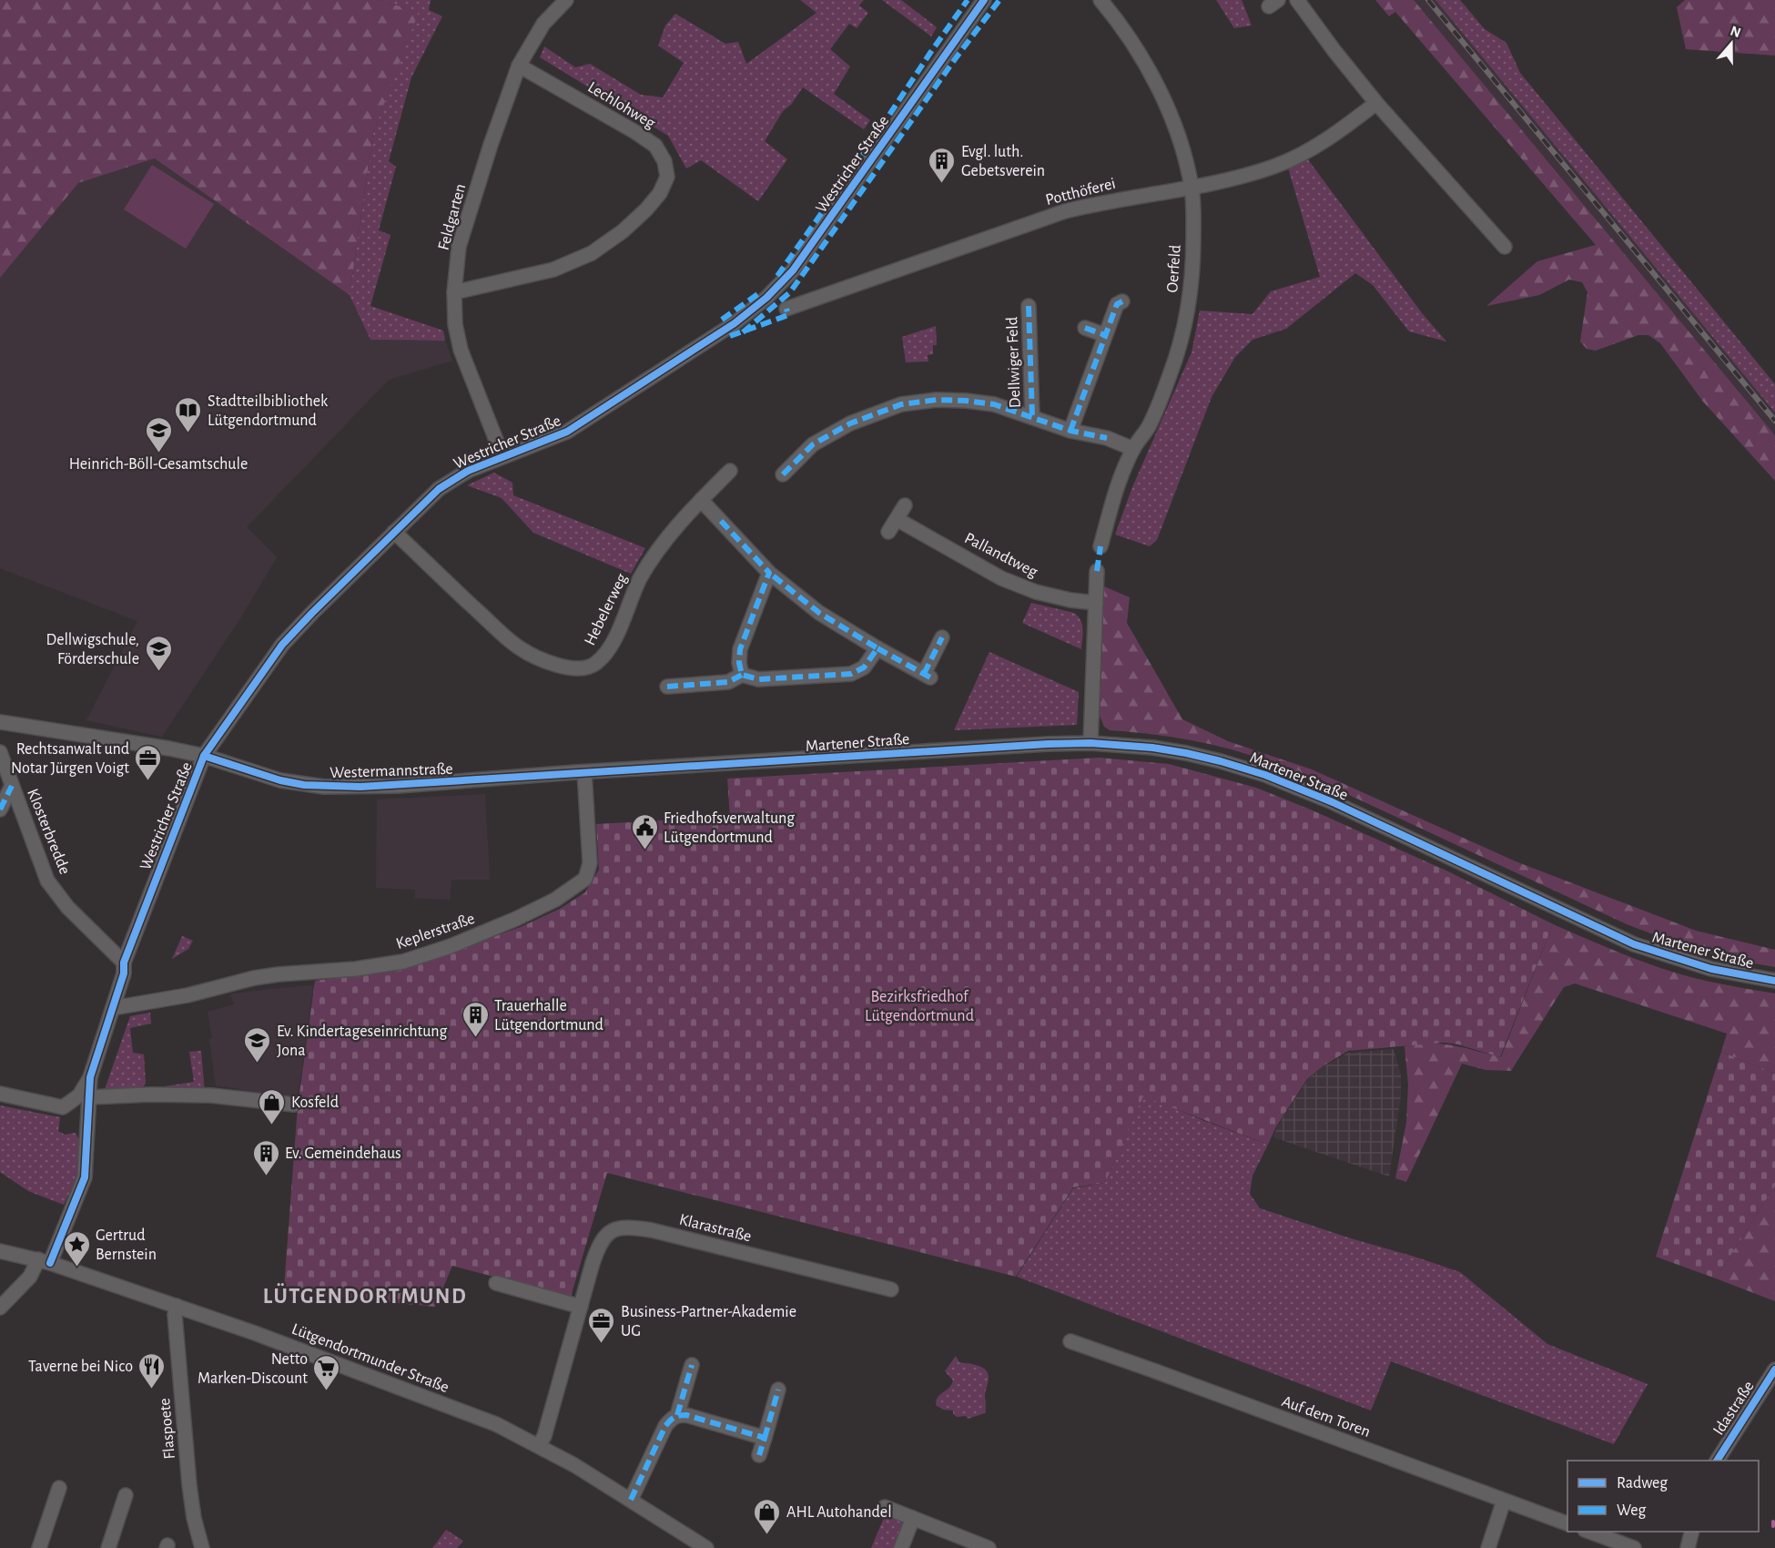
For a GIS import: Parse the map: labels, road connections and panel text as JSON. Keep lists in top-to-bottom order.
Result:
{
  "streets": {
    "street": [
      "Lechlohweg",
      "Westricher Straße",
      "Potthöferei",
      "Feldgarten",
      "Oerfeld",
      "Dellwiger Feld",
      "Pallandtweg",
      "Hebelerweg",
      "Martener Straße",
      "Westermannstraße",
      "Klosterbredde",
      "Keplerstraße",
      "Klarastraße",
      "Lütgendortmunder Straße",
      "Idastraße",
      "Auf dem Toren",
      "Flaspoete"
    ]
  },
  "crossings": [
    ["Lechlohweg", "Feldgarten"],
    ["Westricher Straße", "Feldgarten"],
    ["Westricher Straße", "Hebelerweg"],
    ["Westricher Straße", "Westermannstraße"],
    ["Westricher Straße", "Klosterbredde"],
    ["Westricher Straße", "Keplerstraße"],
    ["Westricher Straße", "Lütgendortmunder Straße"],
    ["Potthöferei", "Oerfeld"],
    ["Oerfeld", "Dellwiger Feld"],
    ["Martener Straße", "Westermannstraße"],
    ["Martener Straße", "Keplerstraße"],
    ["Westermannstraße", "Keplerstraße"],
    ["Klarastraße", "Lütgendortmunder Straße"],
    ["Lütgendortmunder Straße", "Flaspoete"]
  ],
  "districts": ["LÜTGENDORTMUND"],
  "parks": ["Bezirksfriedhof Lütgendortmund"],
  "places": {
    "building": ["Evgl. luth. Gebetsverein", "Trauerhalle Lütgendortmund", "Ev. Gemeindehaus"],
    "library": ["Stadtteilbibliothek Lütgendortmund"],
    "school or university": ["Heinrich-Böll-Gesamtschule", "Dellwigschule, Förderschule", "Ev. Kindertageseinrichtung Jona"],
    "office": ["Rechtsanwalt und Notar Jürgen Voigt", "Business-Partner-Akademie UG"],
    "public building": ["Friedhofsverwaltung Lütgendortmund"],
    "shop": ["Kosfeld", "AHL Autohandel"],
    "place": ["Gertrud Bernstein"],
    "restaurant": ["Taverne bei Nico"],
    "supermarket": ["Netto Marken-Discount"]
  },
  "legend": ["Radweg", "Weg"],
  "north": "top"
}
